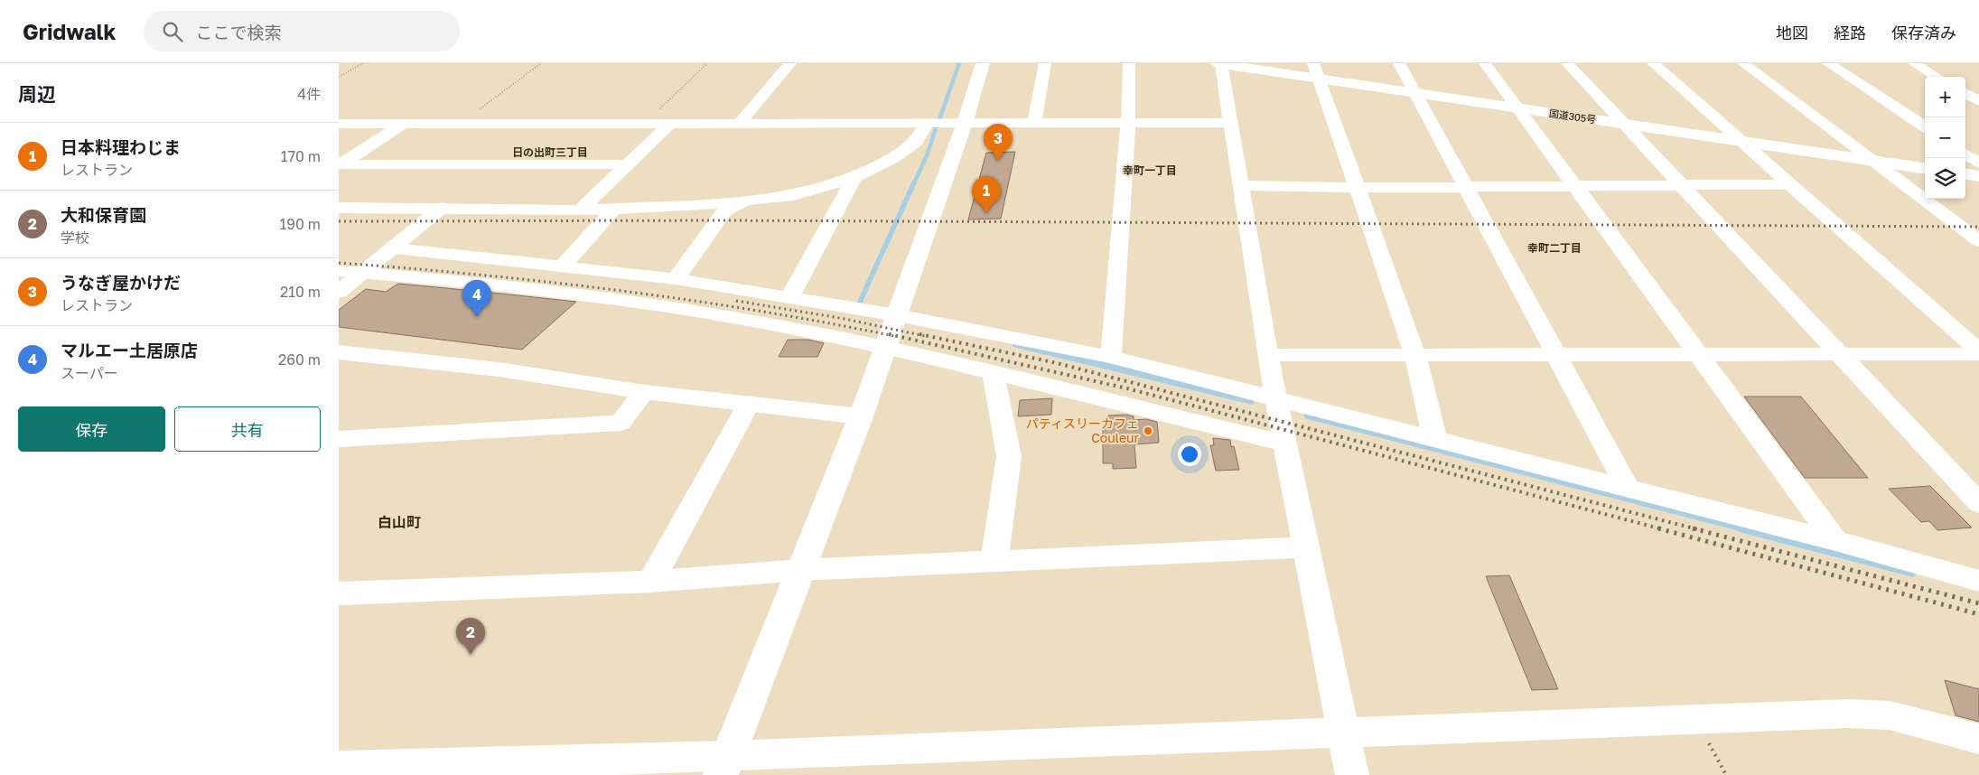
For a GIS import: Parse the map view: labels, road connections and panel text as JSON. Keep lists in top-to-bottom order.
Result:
{
  "streets": {
    "main road": ["国道305号"]
  },
  "districts": [
    "日の出町三丁目",
    "幸町一丁目",
    "幸町二丁目",
    "白山町"
  ],
  "places": ["パティスリーカフェ Couleur"],
  "page": {
    "header": "Gridwalk",
    "search": "ここで検索",
    "nav": ["地図", "経路", "保存済み"],
    "heading": ["周辺", "4件"],
    "map_buttons": ["+", "−"],
    "list": [
      {
        "mark": "1",
        "name": "日本料理わじま",
        "note": "レストラン",
        "value": "170 m"
      },
      {
        "mark": "2",
        "name": "大和保育園",
        "note": "学校",
        "value": "190 m"
      },
      {
        "mark": "3",
        "name": "うなぎ屋かけだ",
        "note": "レストラン",
        "value": "210 m"
      },
      {
        "mark": "4",
        "name": "マルエー土居原店",
        "note": "スーパー",
        "value": "260 m"
      }
    ],
    "pins": [
      "3",
      "1",
      "4",
      "2"
    ],
    "buttons": ["保存", "共有"]
  }
}
